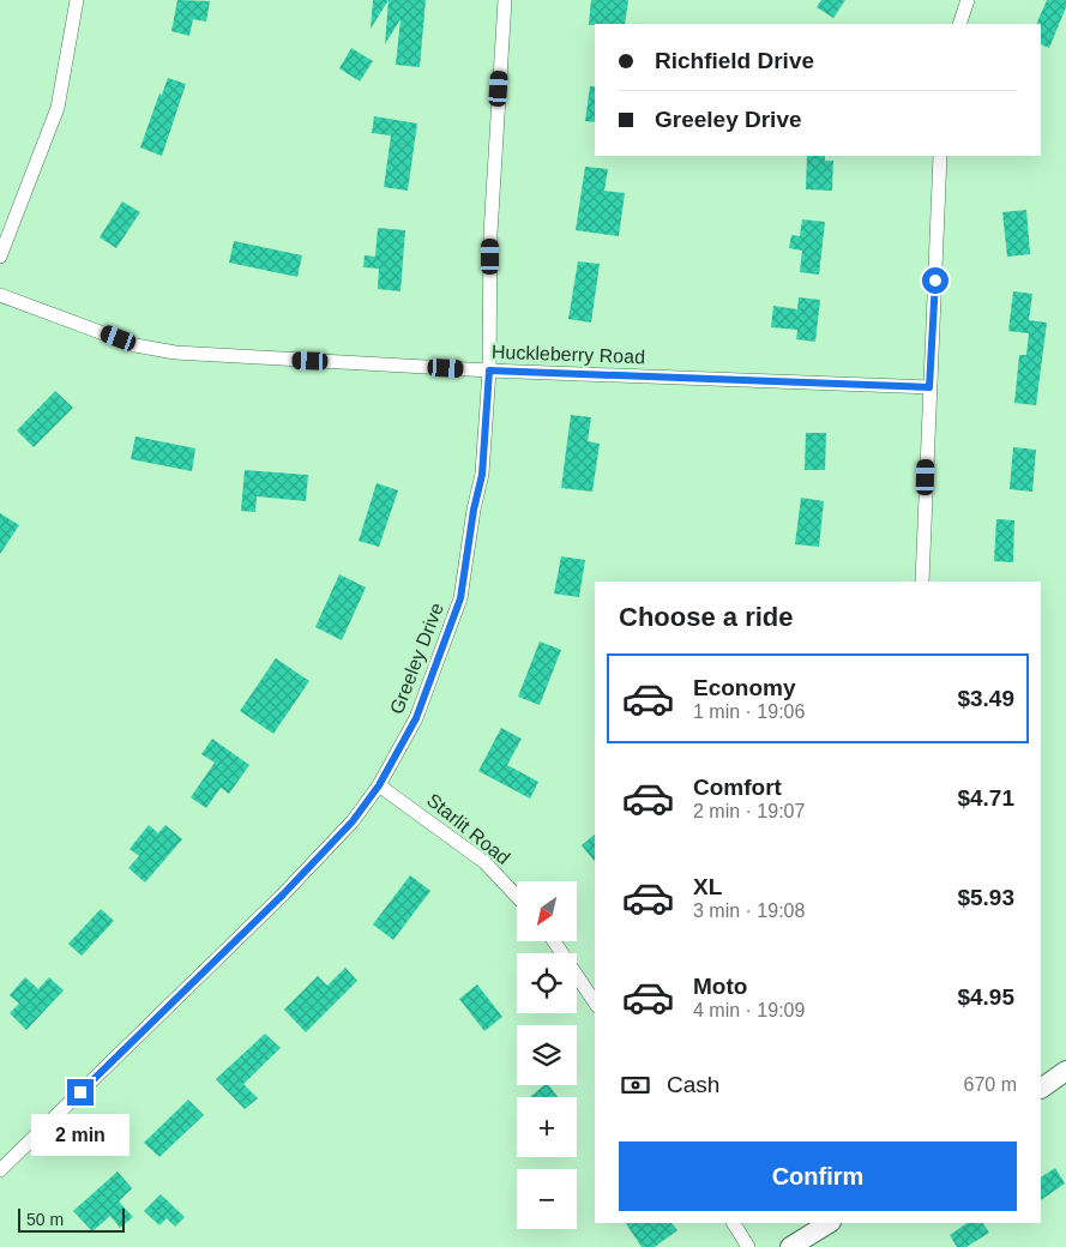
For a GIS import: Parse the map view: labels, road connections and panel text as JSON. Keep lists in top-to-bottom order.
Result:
{
  "streets": {
    "street": ["Huckleberry Road", "Greeley Drive", "Starlit Road"]
  },
  "crossings": [
    ["Huckleberry Road", "Greeley Drive"],
    ["Greeley Drive", "Starlit Road"]
  ],
  "scale_bar": "50 m",
  "north": "bottom left",
  "page": {
    "banner": ["Richfield Drive", "Greeley Drive"],
    "heading": "Choose a ride",
    "list": [
      {
        "name": "Economy",
        "note": "1 min · 19:06",
        "value": "$3.49"
      },
      {
        "name": "Comfort",
        "note": "2 min · 19:07",
        "value": "$4.71"
      },
      {
        "name": "XL",
        "note": "3 min · 19:08",
        "value": "$5.93"
      },
      {
        "name": "Moto",
        "note": "4 min · 19:09",
        "value": "$4.95"
      }
    ],
    "map_buttons": ["+", "−"],
    "pay": ["Cash", "670 m"],
    "bubble": "2 min",
    "buttons": "Confirm",
    "scale": "50 m"
  }
}
